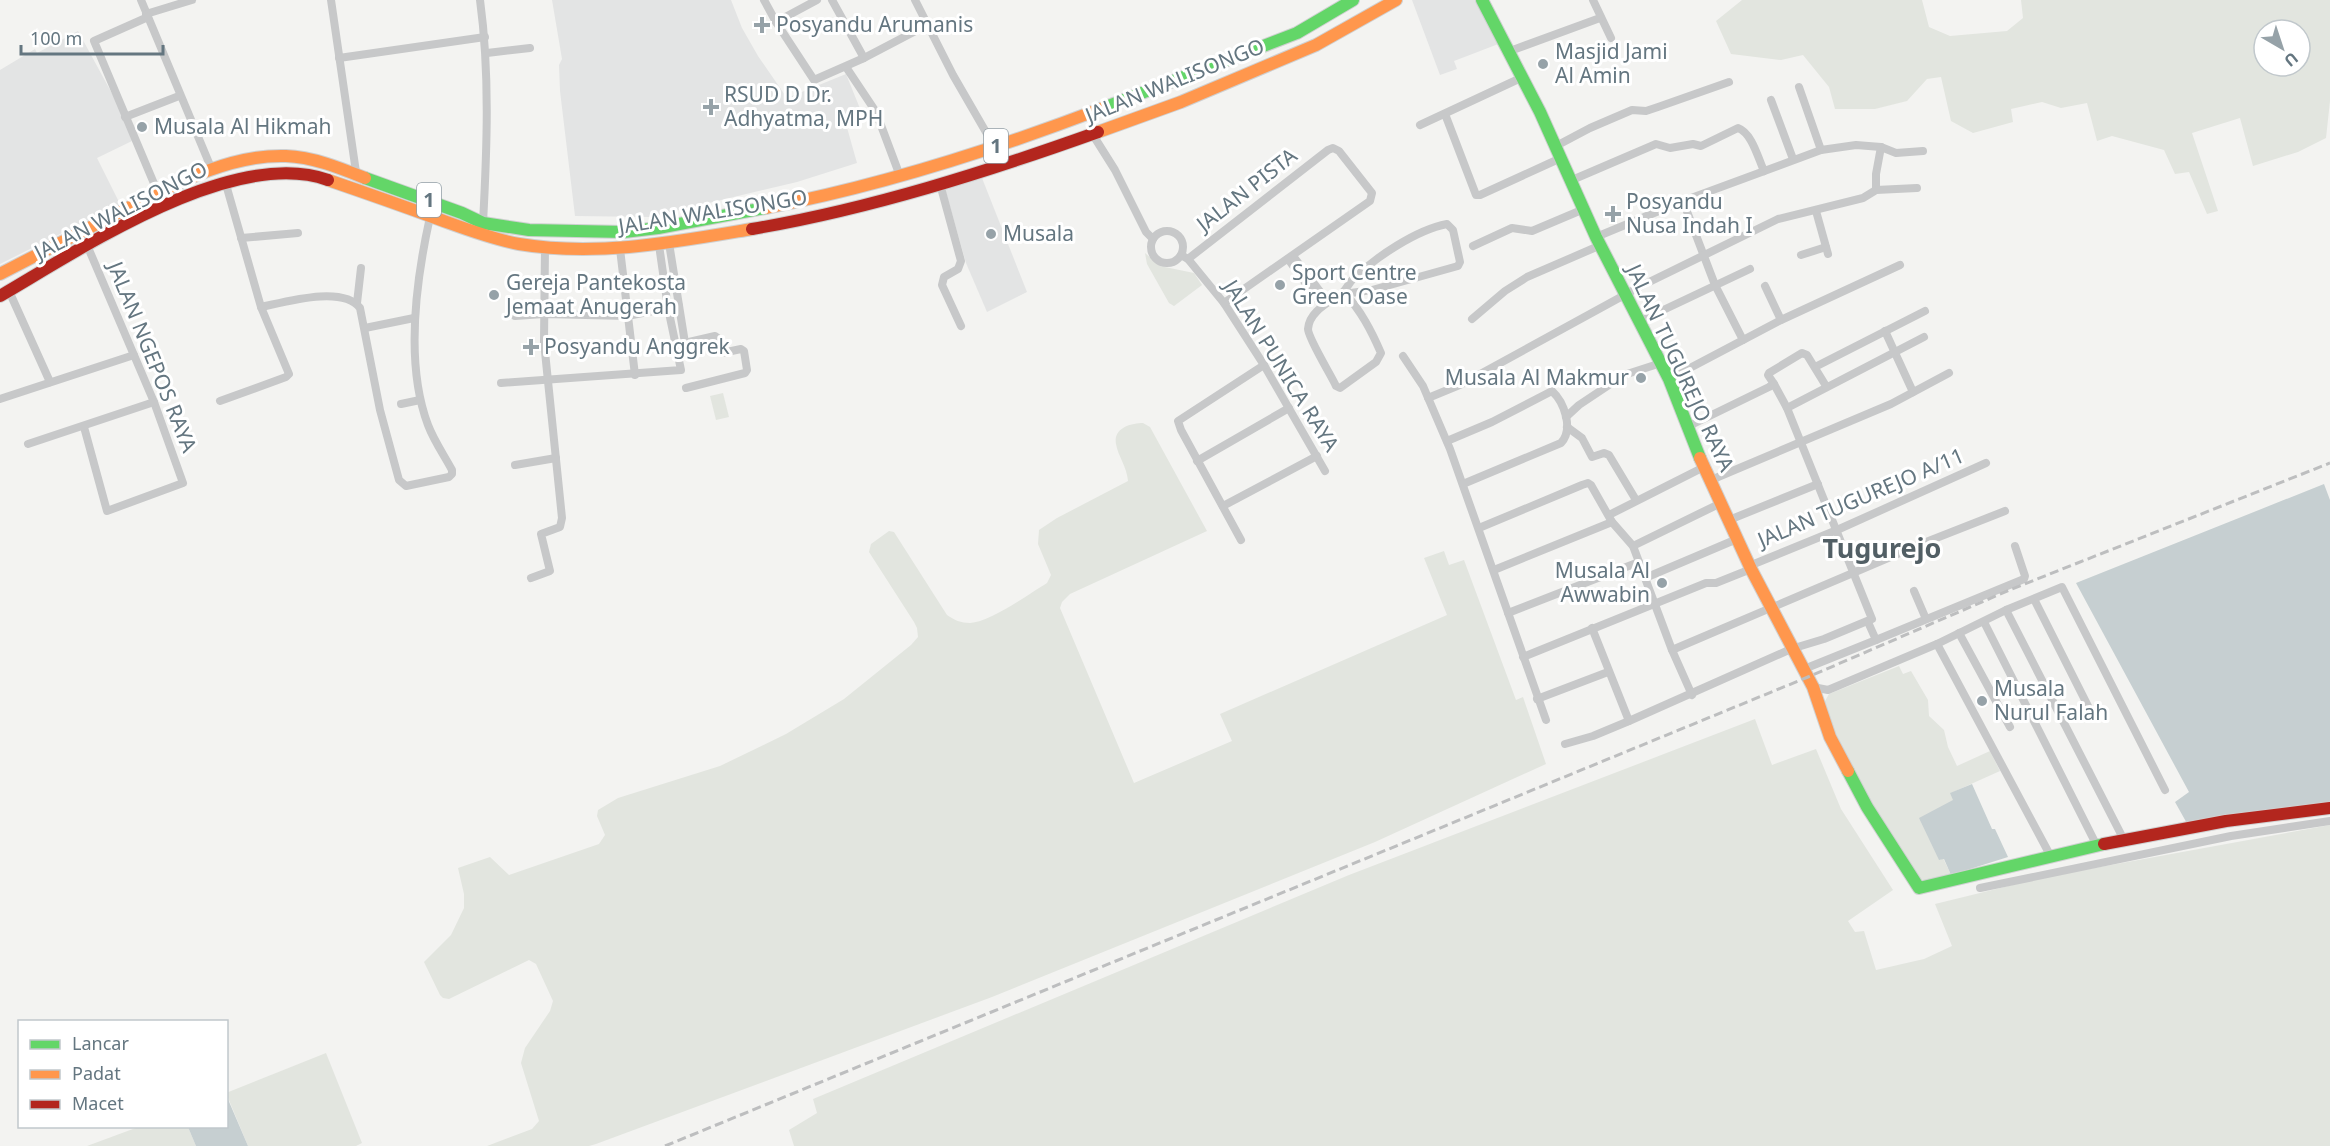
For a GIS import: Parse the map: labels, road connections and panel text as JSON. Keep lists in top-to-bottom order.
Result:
{
  "streets": {
    "main road": ["JALAN WALISONGO", "1", "JALAN TUGUREJO RAYA"],
    "street": [
      "JALAN PISTA",
      "JALAN NGEPOS RAYA",
      "JALAN PUNICA RAYA",
      "JALAN TUGUREJO A/11"
    ]
  },
  "crossings": [
    ["JALAN WALISONGO", "JALAN NGEPOS RAYA"],
    ["JALAN PISTA", "JALAN PUNICA RAYA"],
    ["JALAN TUGUREJO RAYA", "JALAN TUGUREJO A/11"]
  ],
  "districts": ["Tugurejo"],
  "places": {
    "health": [
      "Posyandu Arumanis",
      "RSUD D Dr. Adhyatma, MPH",
      "Posyandu Nusa Indah I",
      "Posyandu Anggrek"
    ],
    "other": [
      "Masjid Jami Al Amin",
      "Musala Al Hikmah",
      "Musala",
      "Sport Centre Green Oase",
      "Gereja Pantekosta Jemaat Anugerah",
      "Musala Al Makmur",
      "Musala Al Awwabin",
      "Musala Nurul Falah"
    ]
  },
  "legend": ["Lancar", "Padat", "Macet"],
  "scale_bar": "100 m",
  "north": "bottom right"
}
